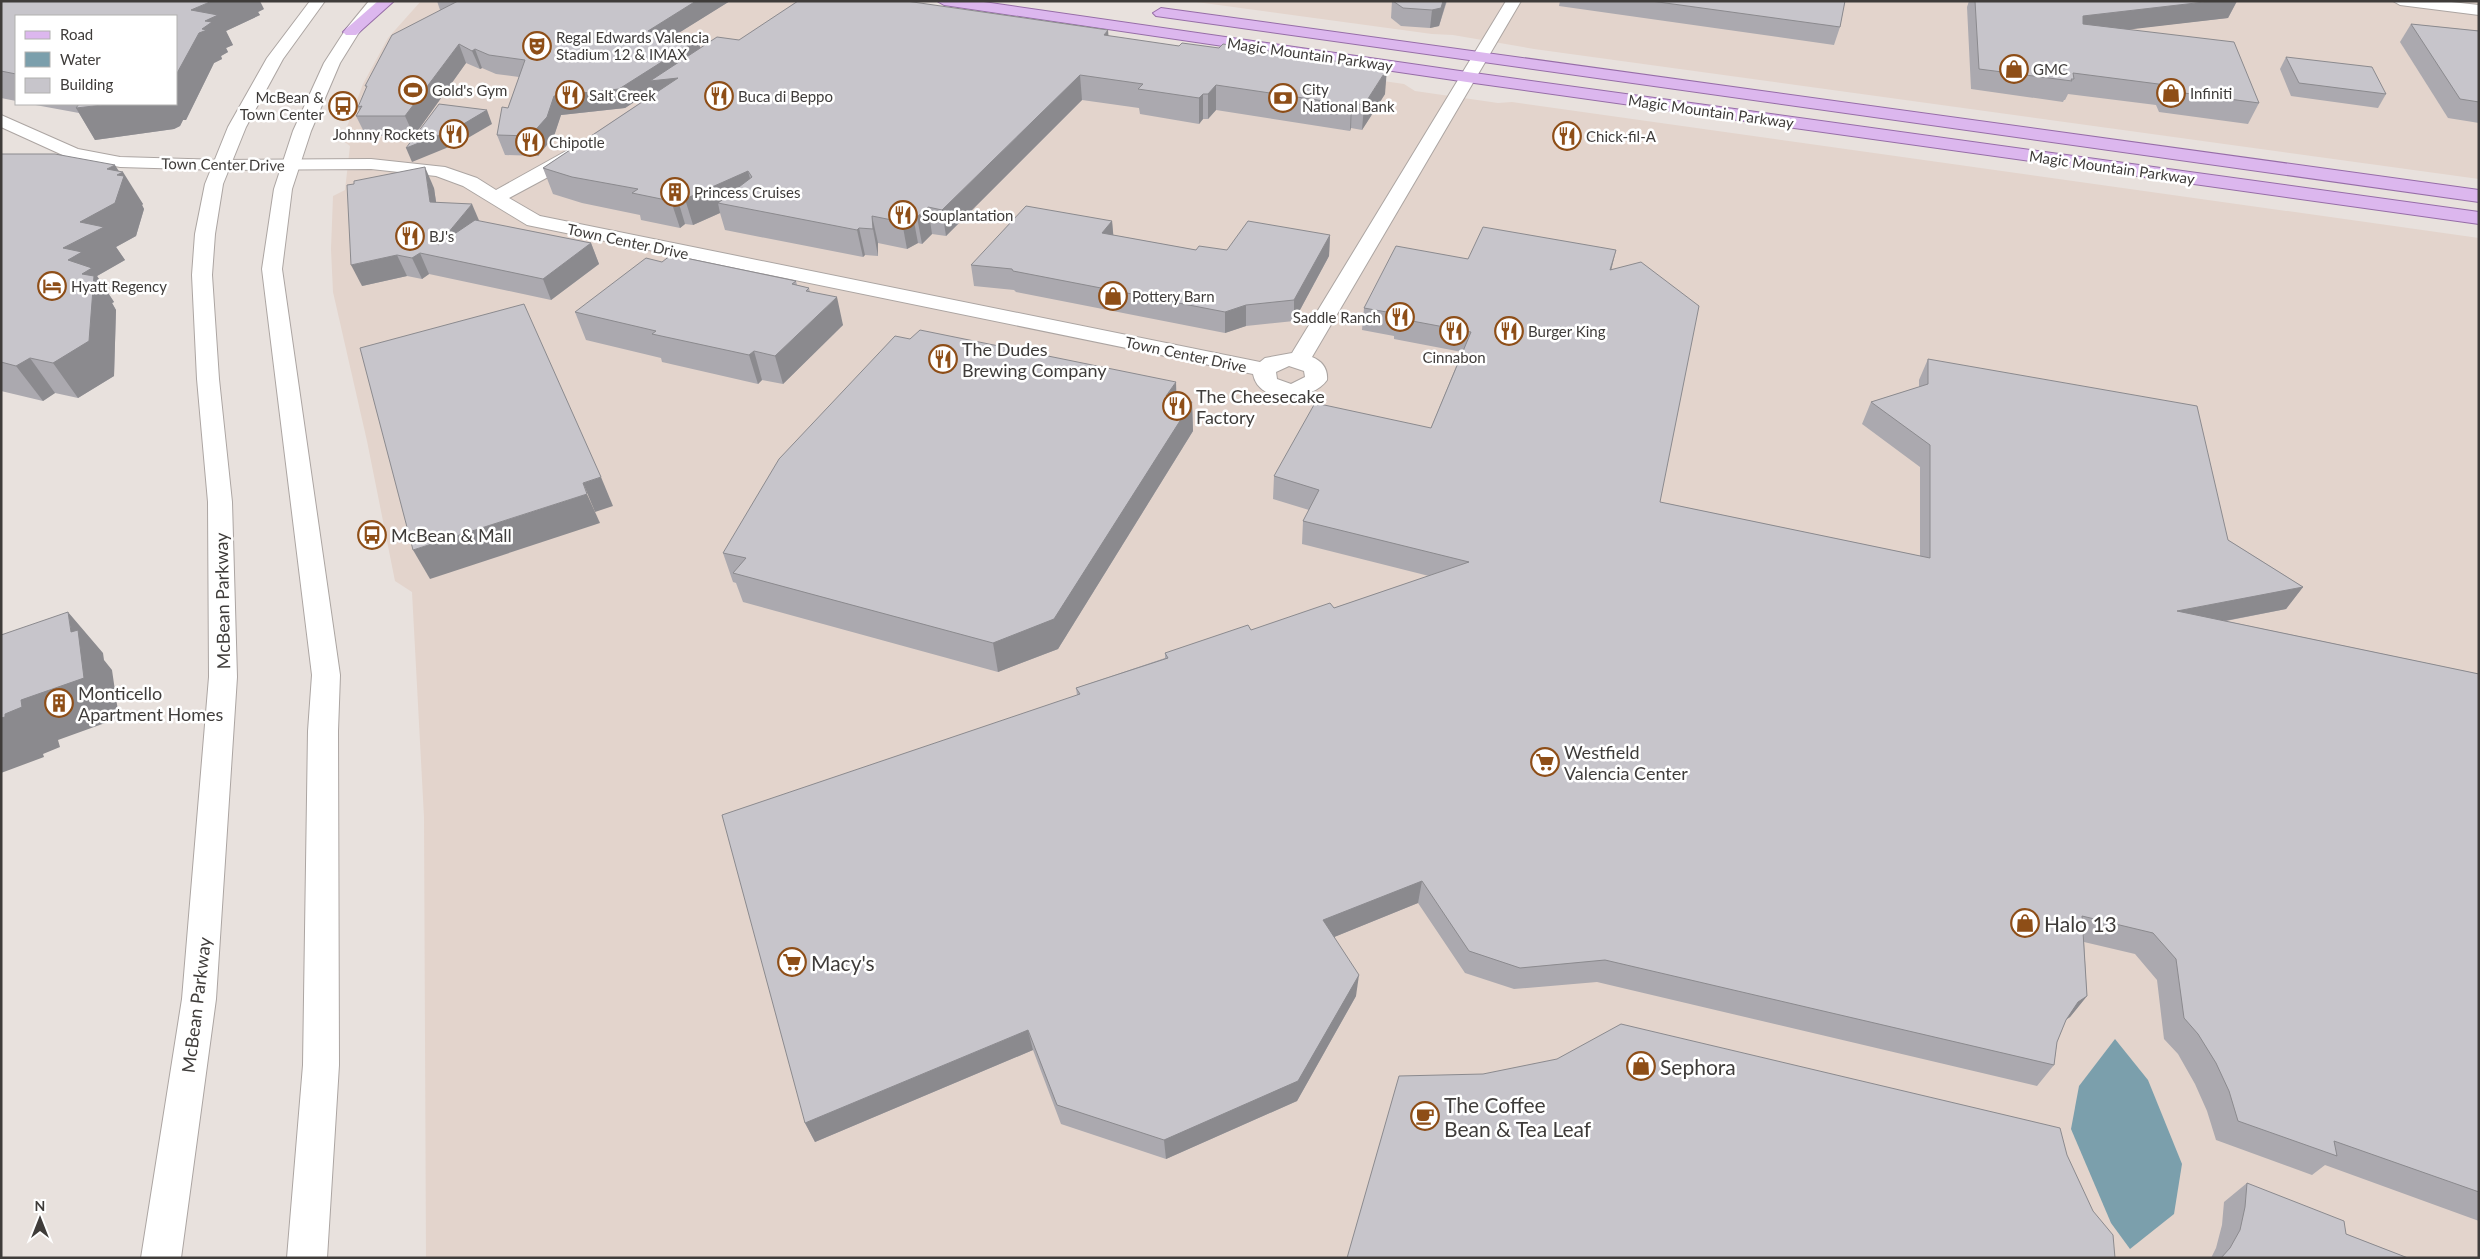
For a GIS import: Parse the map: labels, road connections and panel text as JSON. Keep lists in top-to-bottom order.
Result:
{
  "streets": {
    "main road": ["Magic Mountain Parkway", "Town Center Drive", "McBean Parkway"]
  },
  "crossings": [
    ["Town Center Drive", "McBean Parkway"]
  ],
  "places": {
    "theatre": ["Regal Edwards Valencia Stadium 12 & IMAX"],
    "shop": [
      "GMC",
      "Infiniti",
      "Pottery Barn",
      "Halo 13",
      "Sephora"
    ],
    "sports": ["Gold's Gym"],
    "restaurant": [
      "Salt Creek",
      "Buca di Beppo",
      "Johnny Rockets",
      "Chick-fil-A",
      "Chipotle",
      "Souplantation",
      "BJ's",
      "Saddle Ranch",
      "Cinnabon",
      "Burger King",
      "The Dudes Brewing Company",
      "The Cheesecake Factory"
    ],
    "bank": ["City National Bank"],
    "bus stop": ["McBean & Town Center", "McBean & Mall"],
    "building": ["Princess Cruises", "Monticello Apartment Homes"],
    "hotel": ["Hyatt Regency"],
    "supermarket": ["Westfield Valencia Center", "Macy's"],
    "cafe": ["The Coffee Bean & Tea Leaf"]
  },
  "legend": ["Road", "Water", "Building"],
  "north": "top"
}
